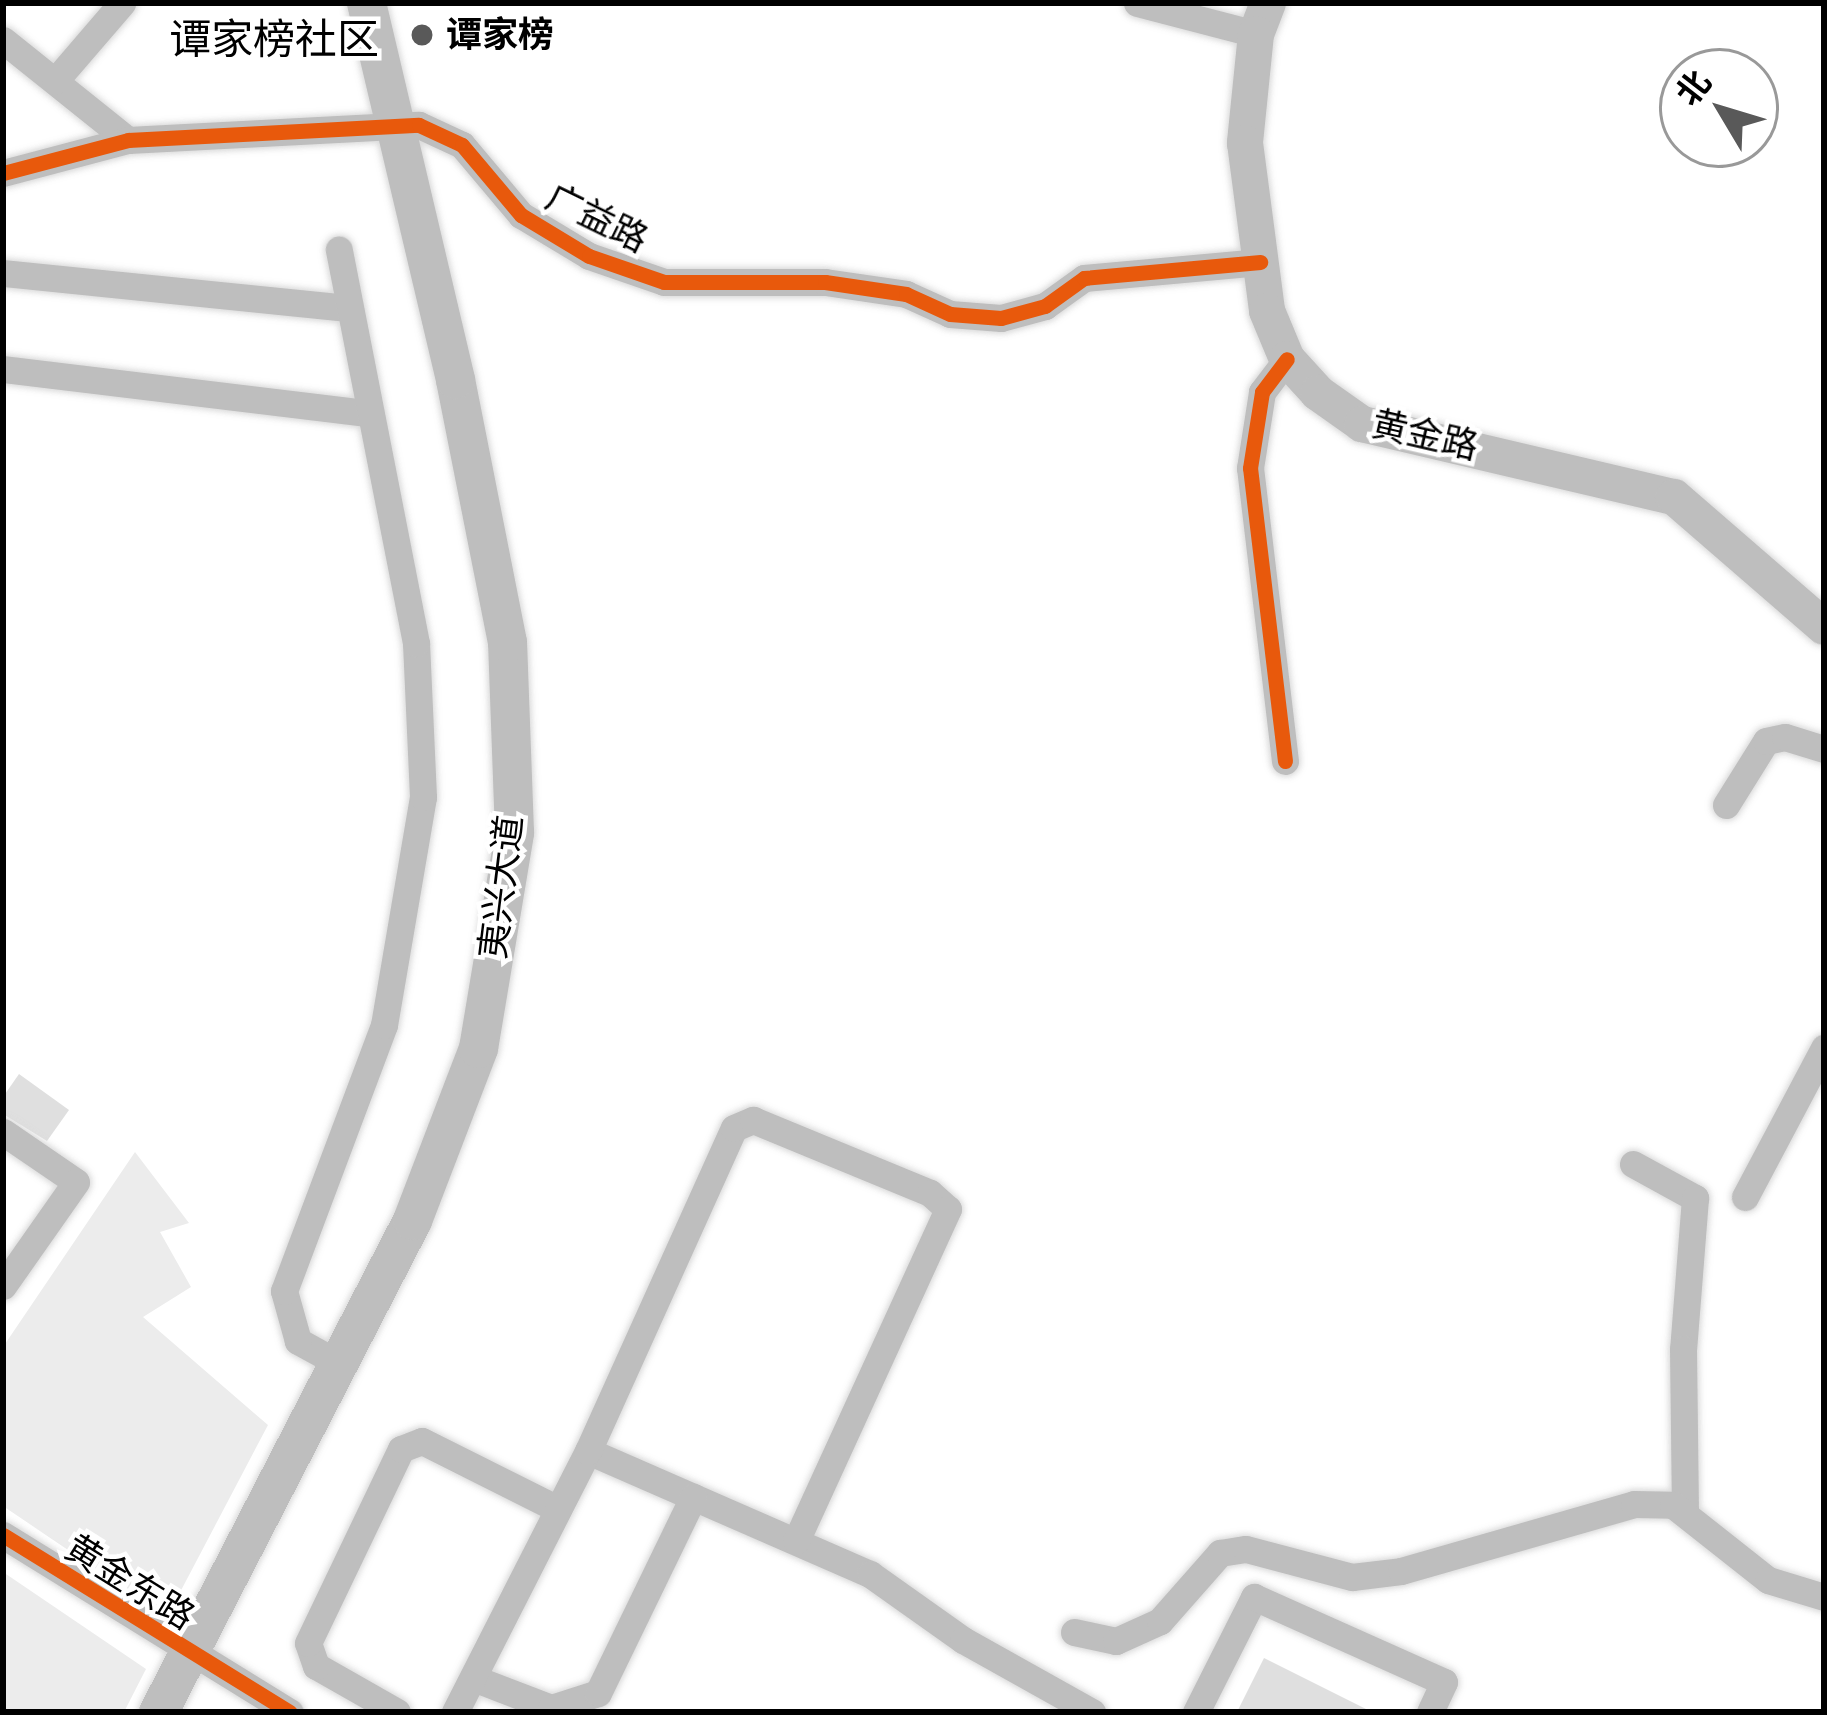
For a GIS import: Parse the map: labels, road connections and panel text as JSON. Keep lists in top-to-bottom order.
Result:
{
  "streets": {
    "highway": ["夷兴大道"],
    "main road": ["黄金路"],
    "street": ["广益路", "黄金东路"]
  },
  "crossings": [
    ["广益路", "黄金路"],
    ["广益路", "夷兴大道"],
    ["夷兴大道", "黄金东路"]
  ],
  "districts": ["谭家榜社区"],
  "places": ["谭家榜"],
  "north": "top left"
}
